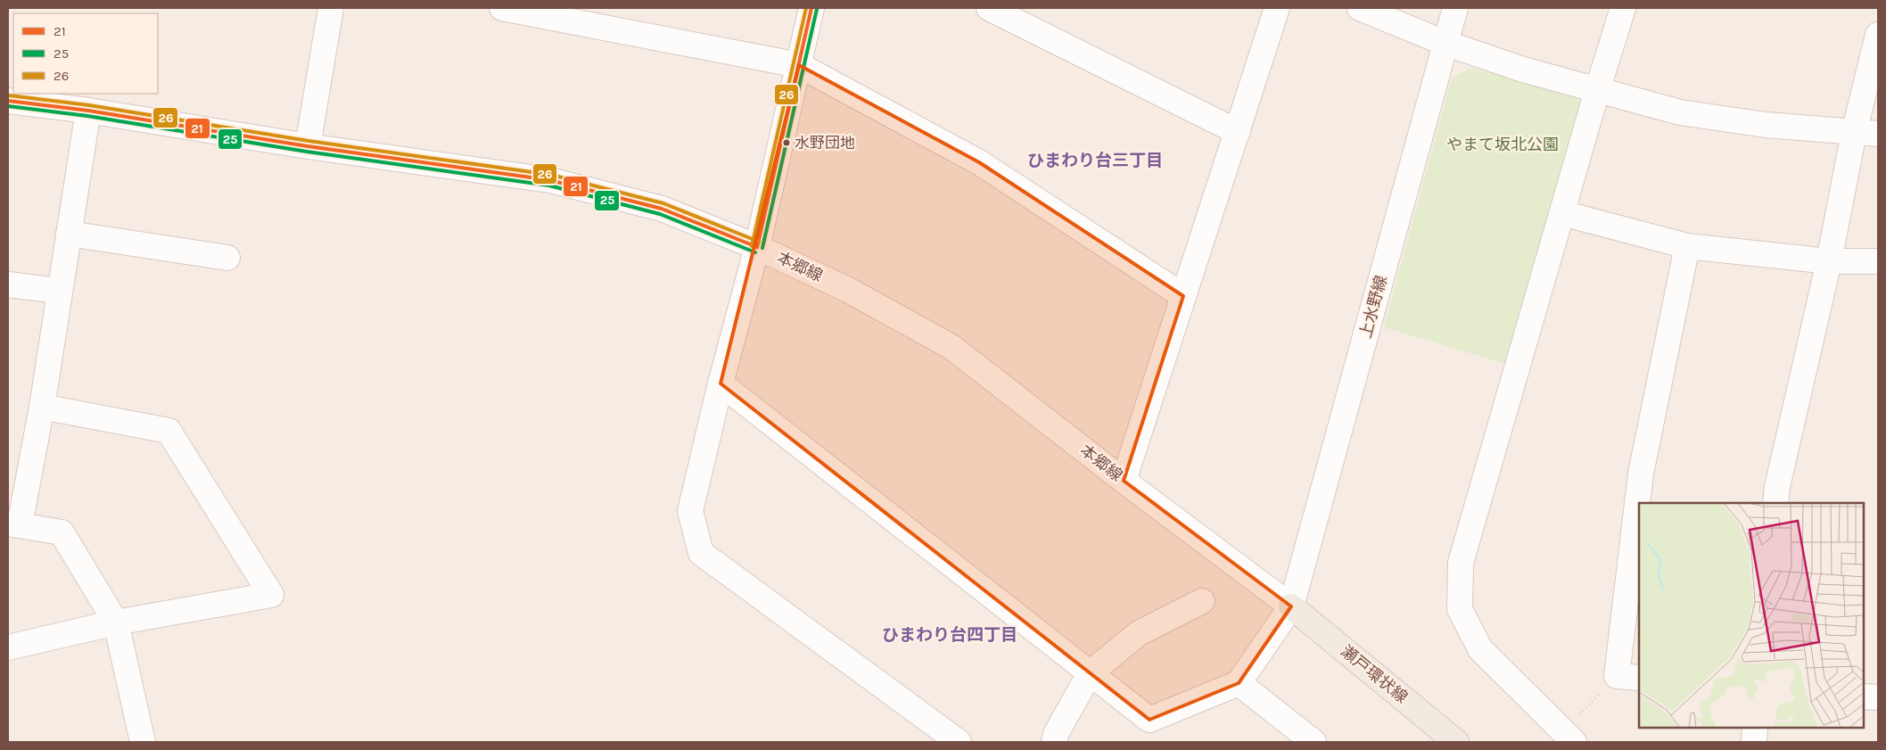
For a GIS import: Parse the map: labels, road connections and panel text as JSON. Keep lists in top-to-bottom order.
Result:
{
  "streets": {
    "main road": ["瀬戸環状線"],
    "street": ["本郷線", "上水野線"]
  },
  "crossings": [
    ["本郷線", "上水野線"],
    ["本郷線", "瀬戸環状線"],
    ["上水野線", "瀬戸環状線"]
  ],
  "districts": ["ひまわり台三丁目", "ひまわり台四丁目"],
  "parks": ["やまて坂北公園"],
  "places": ["水野団地"],
  "lines": ["transit line 21", "transit line 26", "transit line 25"],
  "legend": ["21", "25", "26"]
}
